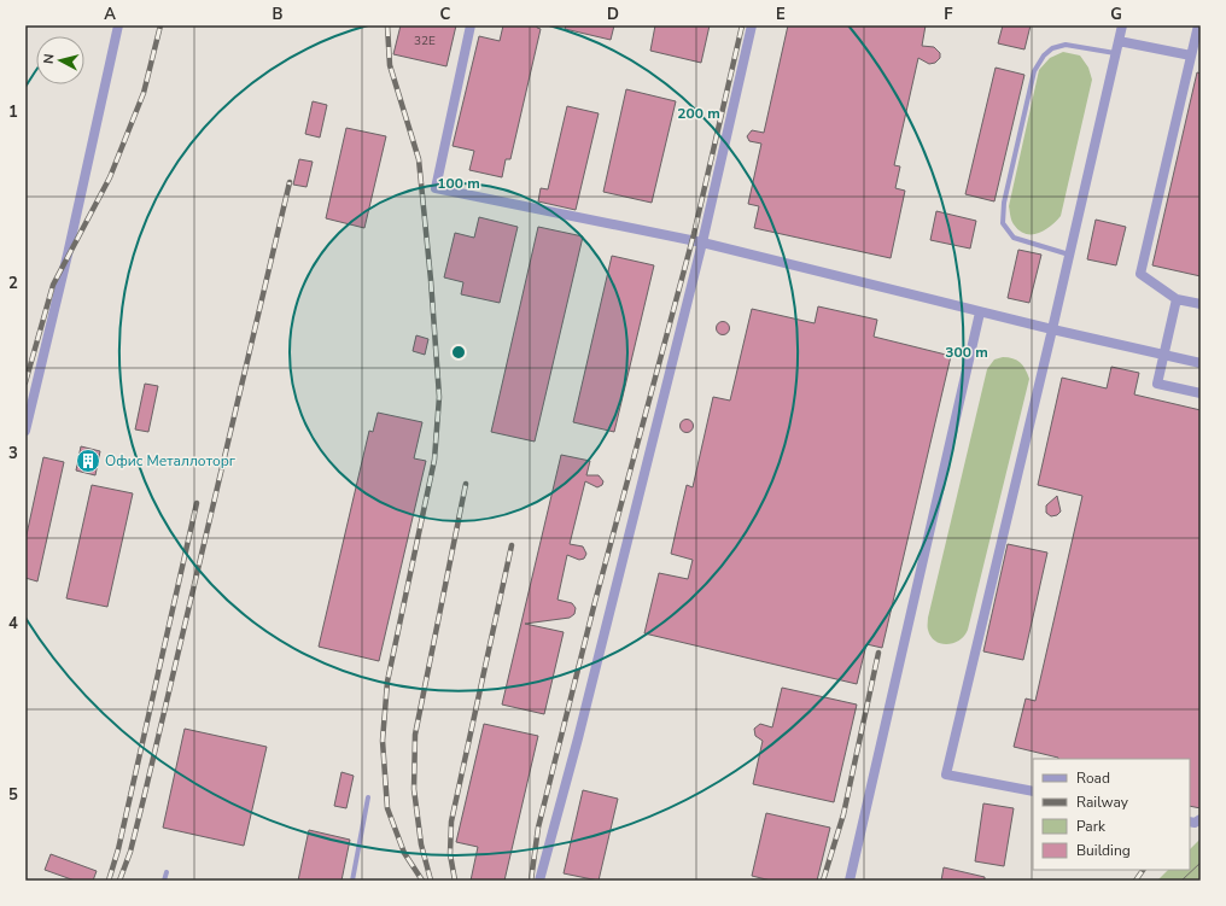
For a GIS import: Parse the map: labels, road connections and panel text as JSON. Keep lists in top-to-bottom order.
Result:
{
  "places": {
    "building": ["Офис Металлоторг"]
  },
  "house_numbers": ["32Е"],
  "legend": [
    "Road",
    "Railway",
    "Park",
    "Building"
  ],
  "north": "left",
  "grid": {
    "columns": [
      "A",
      "B",
      "C",
      "D",
      "E",
      "F",
      "G"
    ],
    "rows": [
      "1",
      "2",
      "3",
      "4",
      "5"
    ]
  },
  "rings": ["200 m", "100 m", "300 m"]
}
